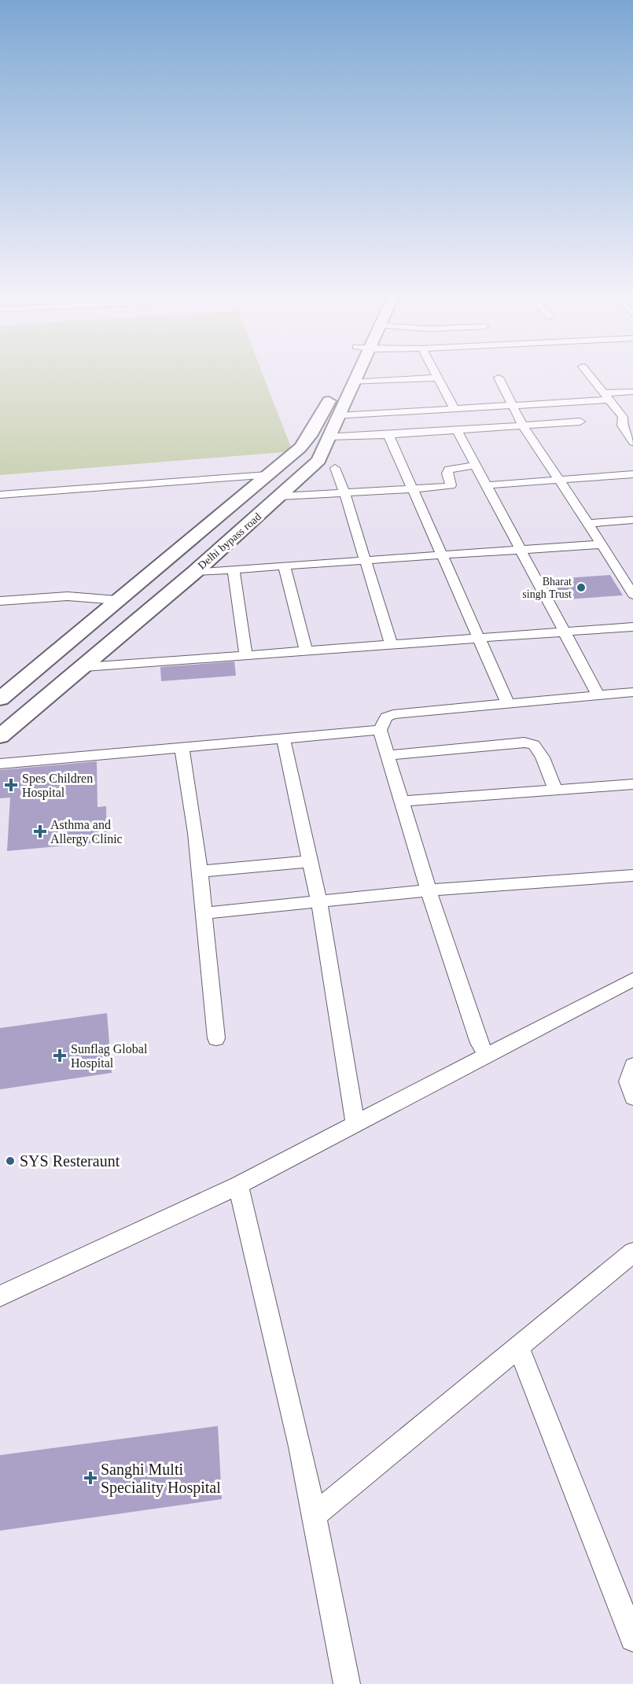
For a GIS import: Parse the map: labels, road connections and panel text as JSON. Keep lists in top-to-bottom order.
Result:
{
  "streets": {
    "main road": ["Delhi bypass road"]
  },
  "places": {
    "other": ["Bharat singh Trust", "SYS Resteraunt"],
    "health": [
      "Spes Children Hospital",
      "Asthma and Allergy Clinic",
      "Sunflag Global Hospital",
      "Sanghi Multi Speciality Hospital"
    ]
  }
}
